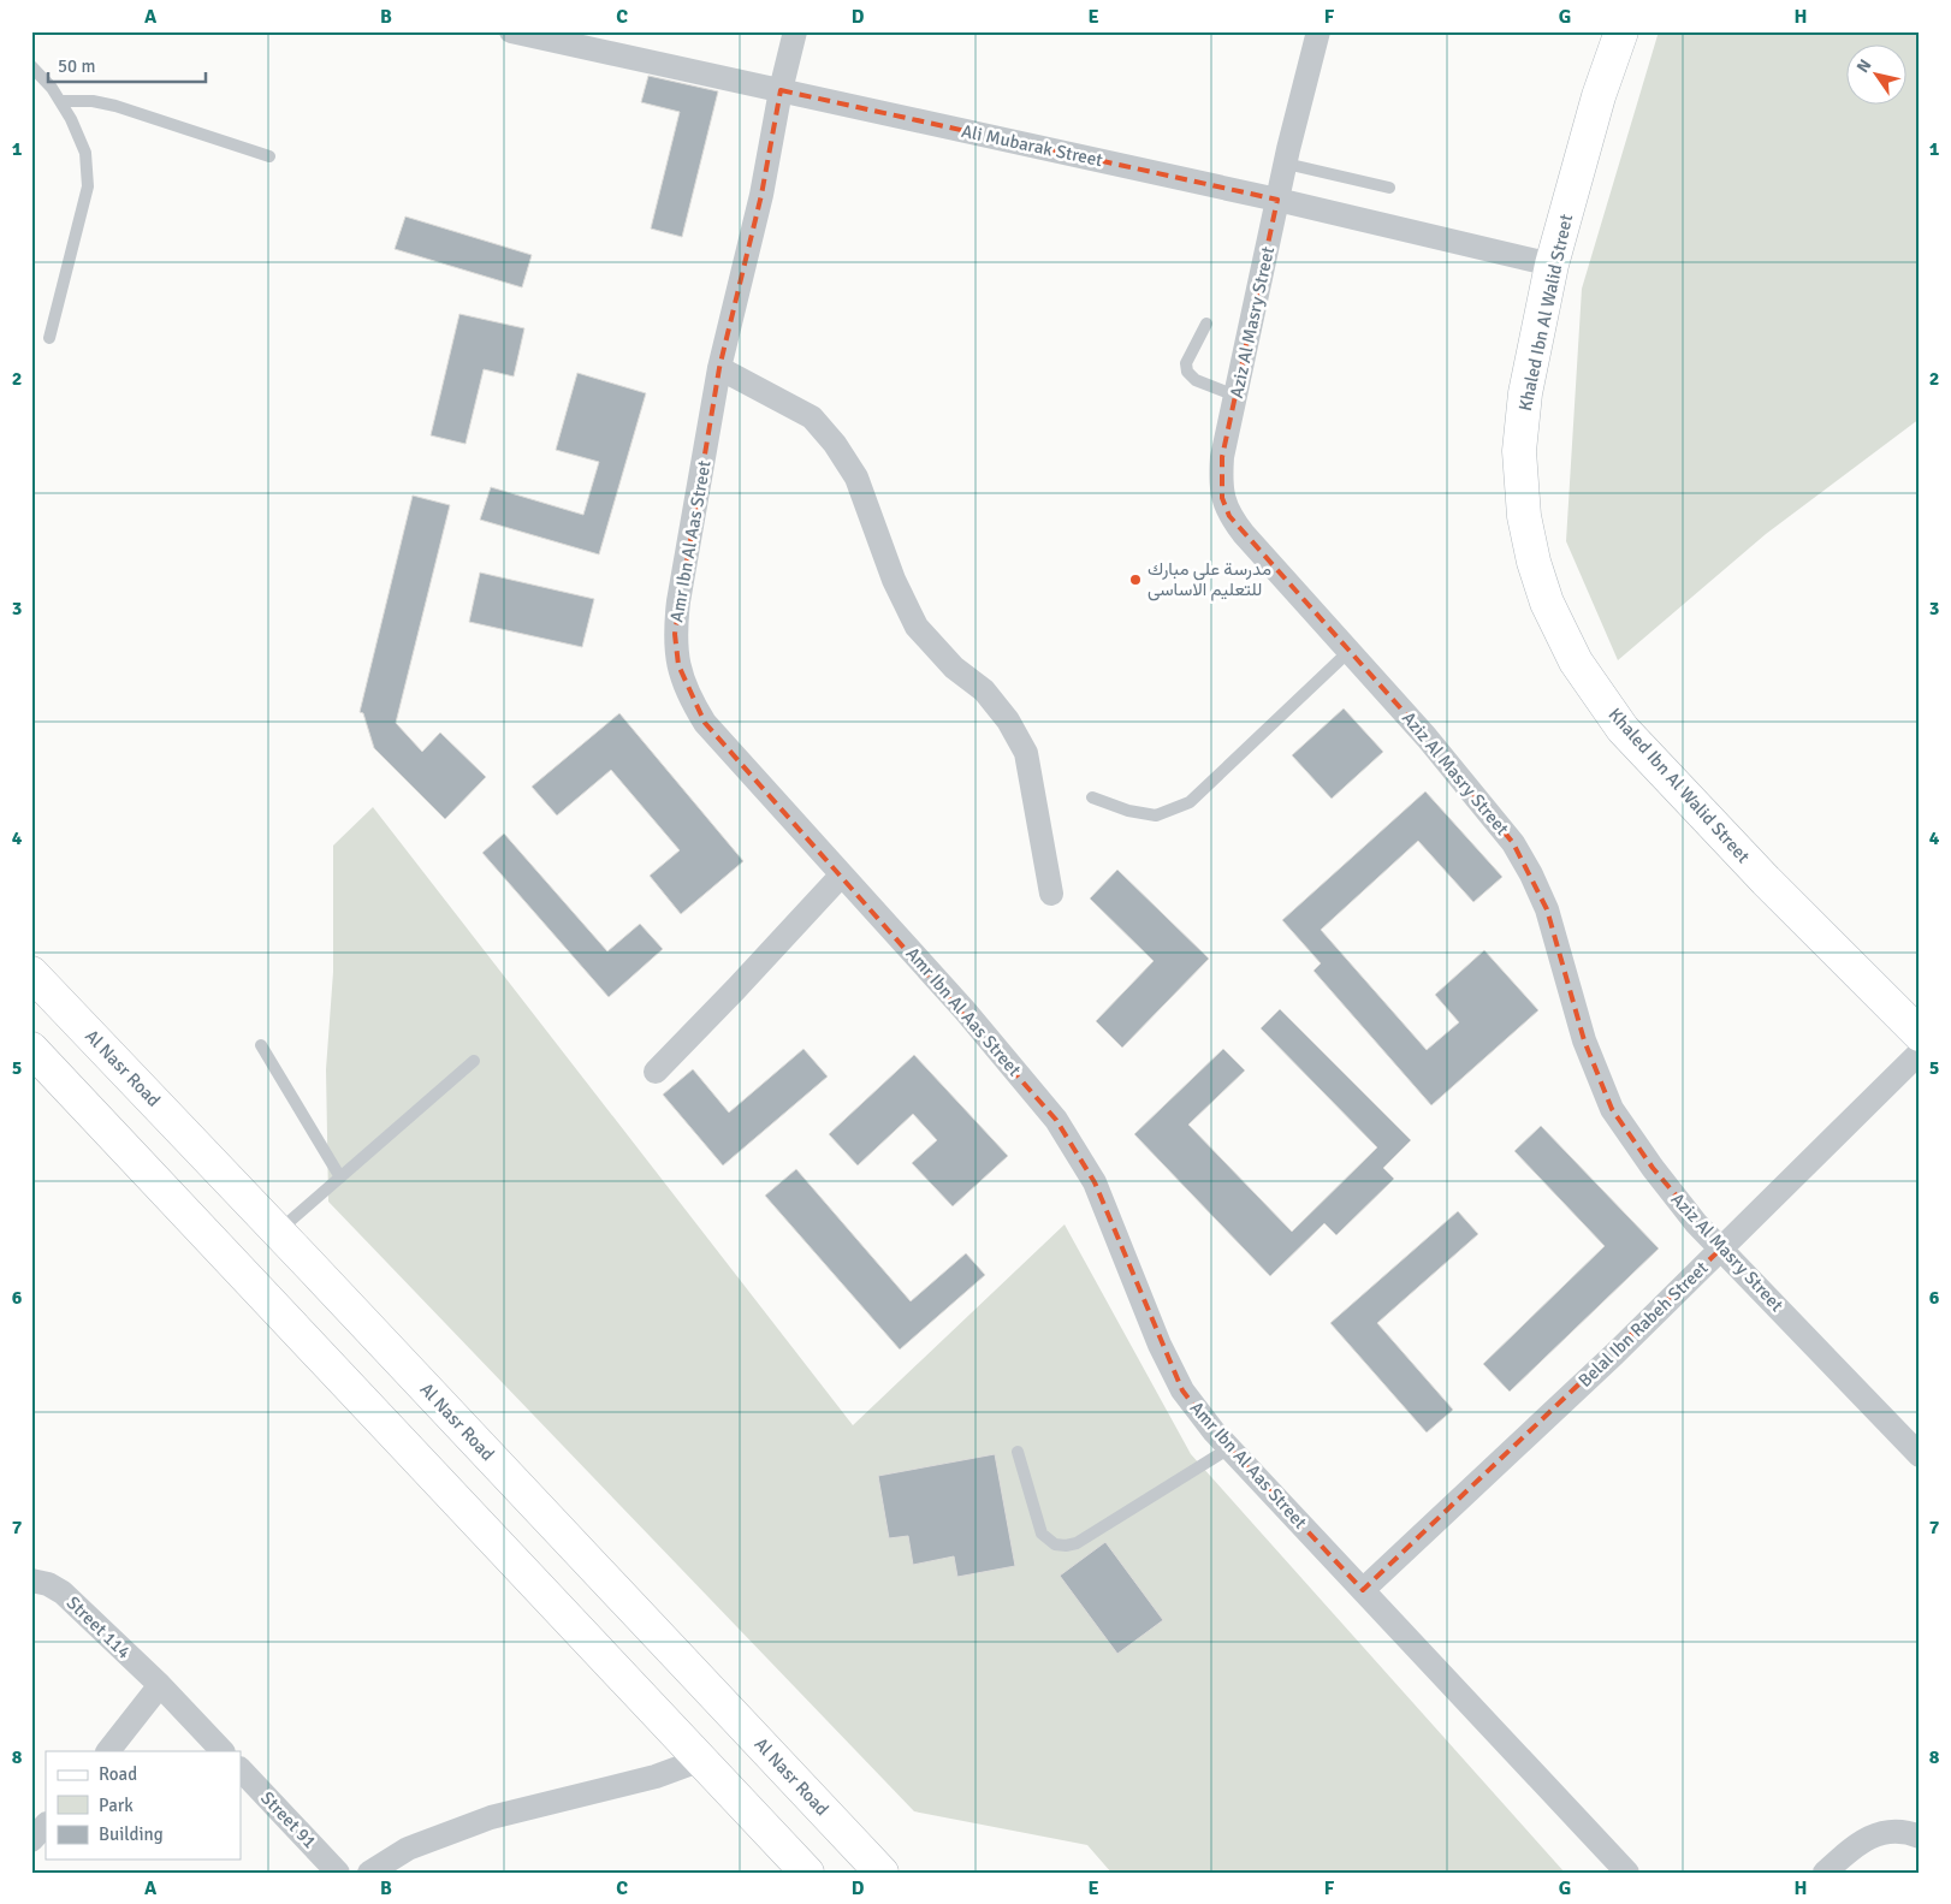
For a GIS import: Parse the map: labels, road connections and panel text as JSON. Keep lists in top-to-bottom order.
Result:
{
  "streets": {
    "main road": ["Khaled Ibn Al Walid Street", "Al Nasr Road"],
    "street": [
      "Ali Mubarak Street",
      "Aziz Al Masry Street",
      "Amr Ibn Al Aas Street",
      "Belal Ibn Rabeh Street",
      "Street 114",
      "Street 91"
    ]
  },
  "crossings": [
    ["Ali Mubarak Street", "Khaled Ibn Al Walid Street"],
    ["Ali Mubarak Street", "Aziz Al Masry Street"],
    ["Ali Mubarak Street", "Amr Ibn Al Aas Street"],
    ["Aziz Al Masry Street", "Belal Ibn Rabeh Street"],
    ["Amr Ibn Al Aas Street", "Belal Ibn Rabeh Street"]
  ],
  "places": ["مدرسة على مبارك للتعليم الاساسى"],
  "legend": ["Road", "Park", "Building"],
  "scale_bar": "50 m",
  "north": "top left",
  "grid": {
    "columns": [
      "A",
      "B",
      "C",
      "D",
      "E",
      "F",
      "G",
      "H"
    ],
    "rows": [
      "1",
      "2",
      "3",
      "4",
      "5",
      "6",
      "7",
      "8"
    ]
  }
}
